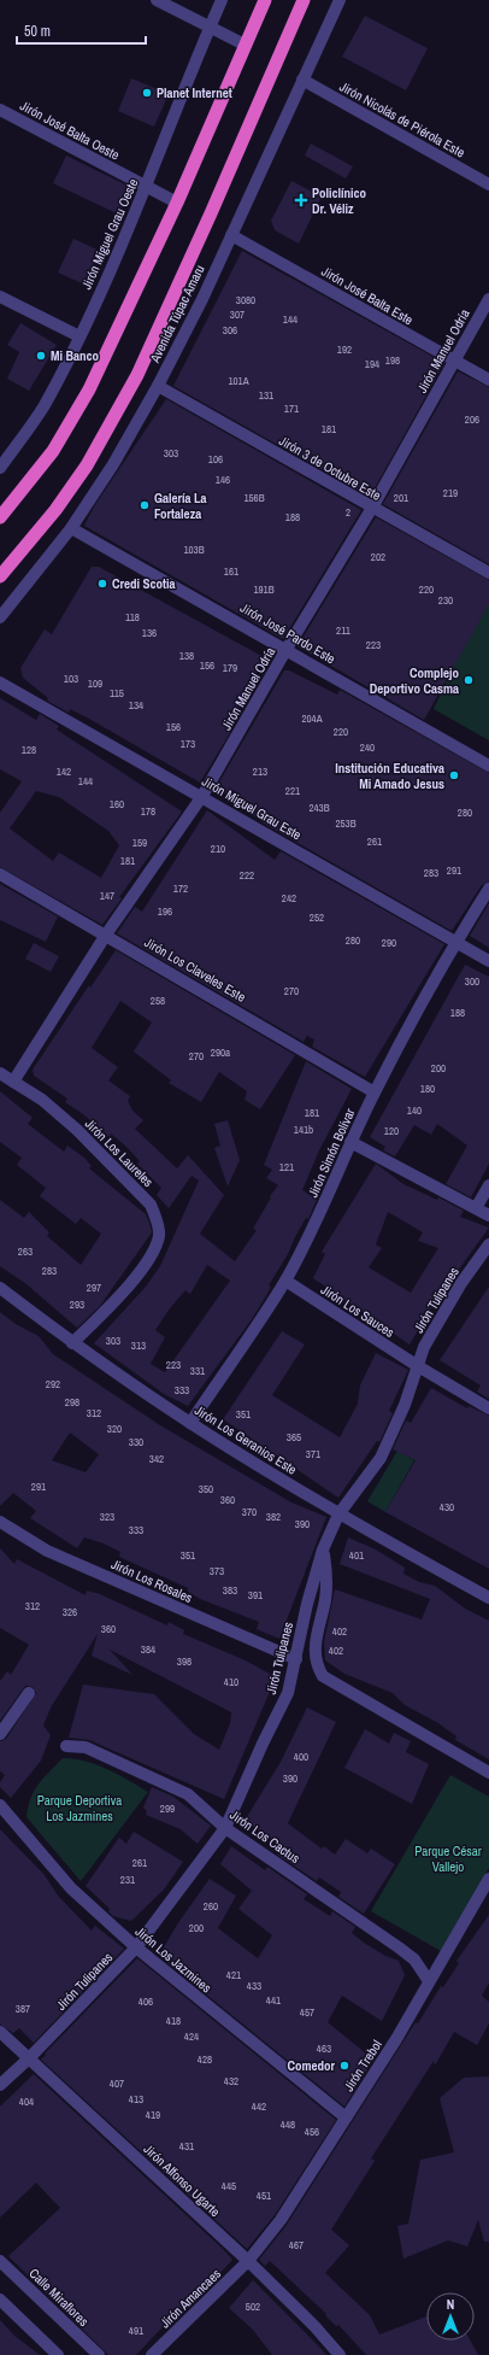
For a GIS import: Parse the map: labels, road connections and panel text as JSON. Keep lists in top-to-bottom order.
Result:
{
  "streets": {
    "highway": ["Avenida Túpac Amaru"],
    "street": [
      "Jirón Nicolás de Piérola Este",
      "Jirón José Balta Oeste",
      "Jirón Miguel Grau Oeste",
      "Jirón José Balta Este",
      "Jirón Manuel Odría",
      "Jirón 3 de Octubre Este",
      "Jirón José Pardo Este",
      "Jirón Miguel Grau Este",
      "Jirón Los Claveles Este",
      "Jirón Los Laureles",
      "Jirón Simón Bolívar",
      "Jirón Tulipanes",
      "Jirón Los Sauces",
      "Jirón Los Geranios Este",
      "Jirón Los Rosales",
      "Jirón Los Cactus",
      "Jirón Los Jazmines",
      "Jirón Trebol",
      "Jirón Alfonso Ugarte",
      "Calle Miraflores",
      "Jirón Amancaes"
    ]
  },
  "crossings": [
    ["Jirón Nicolás de Piérola Este", "Avenida Túpac Amaru"],
    ["Jirón José Balta Oeste", "Jirón Miguel Grau Oeste"],
    ["Jirón José Balta Este", "Avenida Túpac Amaru"],
    ["Jirón José Balta Este", "Jirón Manuel Odría"],
    ["Avenida Túpac Amaru", "Jirón 3 de Octubre Este"],
    ["Avenida Túpac Amaru", "Jirón José Pardo Este"],
    ["Jirón Manuel Odría", "Jirón 3 de Octubre Este"],
    ["Jirón Manuel Odría", "Jirón José Pardo Este"],
    ["Jirón Manuel Odría", "Jirón Miguel Grau Este"],
    ["Jirón Manuel Odría", "Jirón Los Claveles Este"],
    ["Jirón Manuel Odría", "Jirón Los Laureles"],
    ["Jirón Miguel Grau Este", "Jirón Simón Bolívar"],
    ["Jirón Los Claveles Este", "Jirón Simón Bolívar"],
    ["Jirón Los Laureles", "Jirón Los Geranios Este"],
    ["Jirón Simón Bolívar", "Jirón Los Sauces"],
    ["Jirón Simón Bolívar", "Jirón Los Geranios Este"],
    ["Jirón Tulipanes", "Jirón Los Sauces"],
    ["Jirón Tulipanes", "Jirón Los Geranios Este"],
    ["Jirón Tulipanes", "Jirón Los Rosales"],
    ["Jirón Tulipanes", "Jirón Los Cactus"],
    ["Jirón Tulipanes", "Jirón Los Jazmines"],
    ["Jirón Tulipanes", "Jirón Alfonso Ugarte"],
    ["Jirón Los Cactus", "Jirón Trebol"],
    ["Jirón Los Jazmines", "Jirón Trebol"],
    ["Jirón Trebol", "Jirón Alfonso Ugarte"],
    ["Jirón Trebol", "Jirón Amancaes"],
    ["Jirón Alfonso Ugarte", "Jirón Amancaes"]
  ],
  "parks": ["Parque Deportiva Los Jazmines", "Parque César Vallejo"],
  "places": {
    "other": [
      "Planet Internet",
      "Mi Banco",
      "Galería La Fortaleza",
      "Credi Scotia",
      "Complejo Deportivo Casma",
      "Institución Educativa Mi Amado Jesus",
      "Comedor"
    ],
    "health": ["Policlínico Dr. Véliz"]
  },
  "house_numbers": [
    "3080",
    "307",
    "144",
    "306",
    "192",
    "198",
    "194",
    "101A",
    "131",
    "171",
    "206",
    "181",
    "303",
    "106",
    "146",
    "219",
    "156B",
    "201",
    "2",
    "188",
    "103B",
    "202",
    "161",
    "191B",
    "220",
    "230",
    "118",
    "211",
    "136",
    "223",
    "138",
    "156",
    "179",
    "103",
    "109",
    "115",
    "134",
    "204A",
    "156",
    "220",
    "173",
    "240",
    "128",
    "142",
    "213",
    "144",
    "221",
    "160",
    "243B",
    "178",
    "280",
    "253B",
    "261",
    "159",
    "210",
    "181",
    "291",
    "283",
    "222",
    "172",
    "147",
    "242",
    "196",
    "252",
    "280",
    "290",
    "300",
    "270",
    "258",
    "188",
    "290a",
    "270",
    "200",
    "180",
    "140",
    "181",
    "141b",
    "120",
    "121",
    "263",
    "283",
    "297",
    "293",
    "303",
    "313",
    "223",
    "331",
    "292",
    "333",
    "298",
    "312",
    "351",
    "320",
    "365",
    "330",
    "371",
    "342",
    "291",
    "350",
    "360",
    "430",
    "370",
    "323",
    "382",
    "390",
    "333",
    "351",
    "401",
    "373",
    "383",
    "391",
    "312",
    "326",
    "360",
    "402",
    "384",
    "402",
    "398",
    "410",
    "400",
    "390",
    "299",
    "261",
    "231",
    "260",
    "200",
    "421",
    "433",
    "441",
    "406",
    "387",
    "457",
    "418",
    "424",
    "463",
    "428",
    "432",
    "407",
    "413",
    "404",
    "442",
    "419",
    "448",
    "456",
    "431",
    "445",
    "451",
    "467",
    "502",
    "491"
  ],
  "scale_bar": "50 m",
  "north": "top"
}
